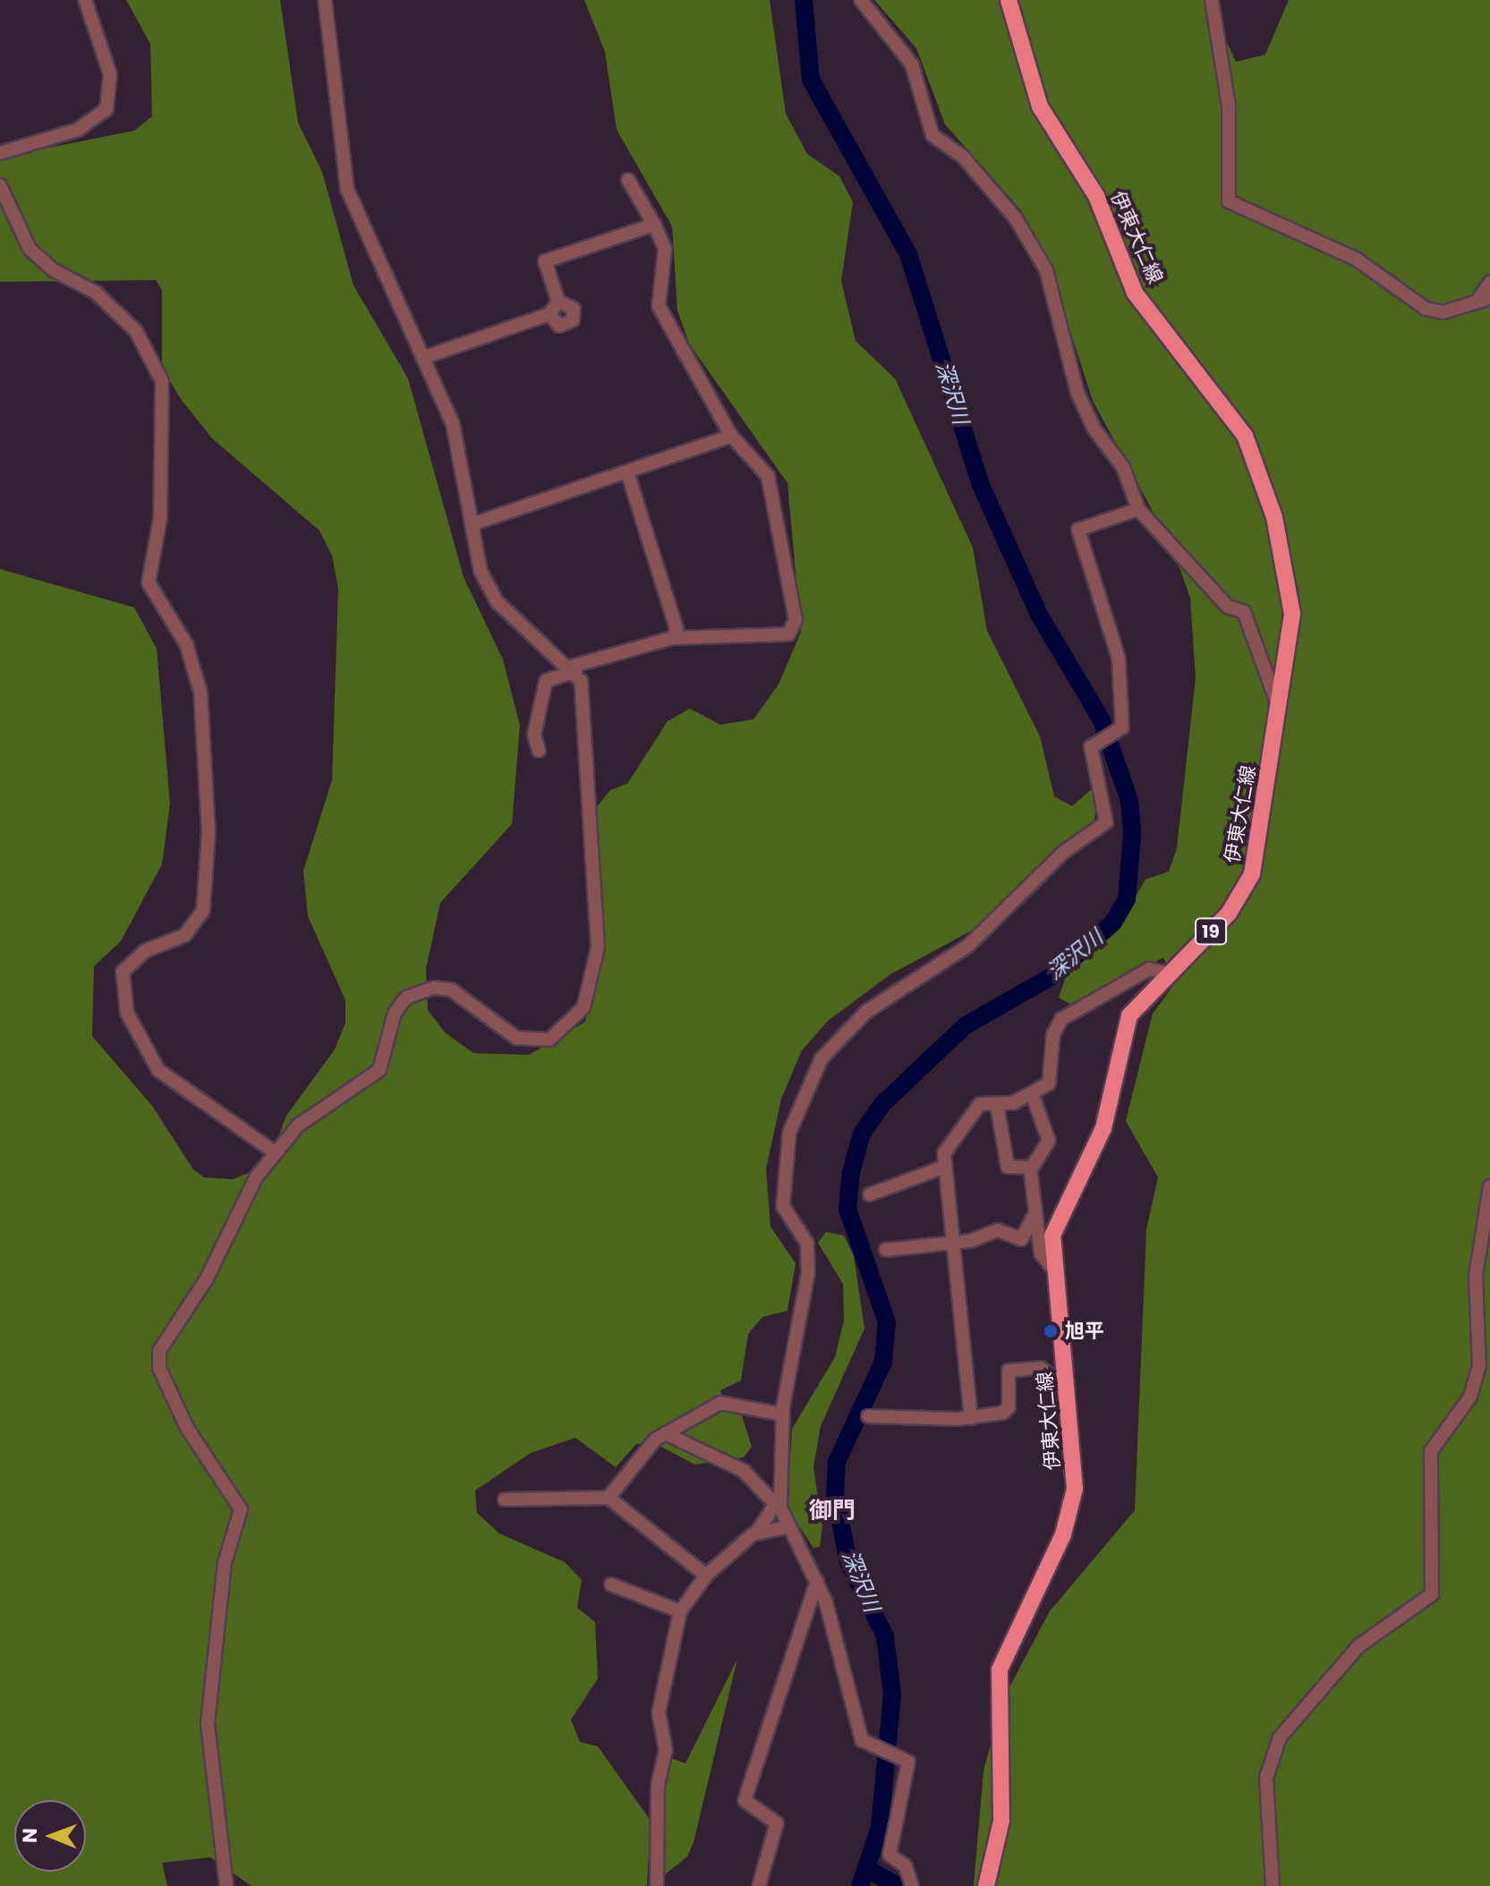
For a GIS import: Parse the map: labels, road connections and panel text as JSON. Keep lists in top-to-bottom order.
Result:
{
  "streets": {
    "main road": ["伊東大仁線", "19"]
  },
  "districts": ["御門"],
  "water": ["深沢川"],
  "places": ["旭平"],
  "north": "left"
}
